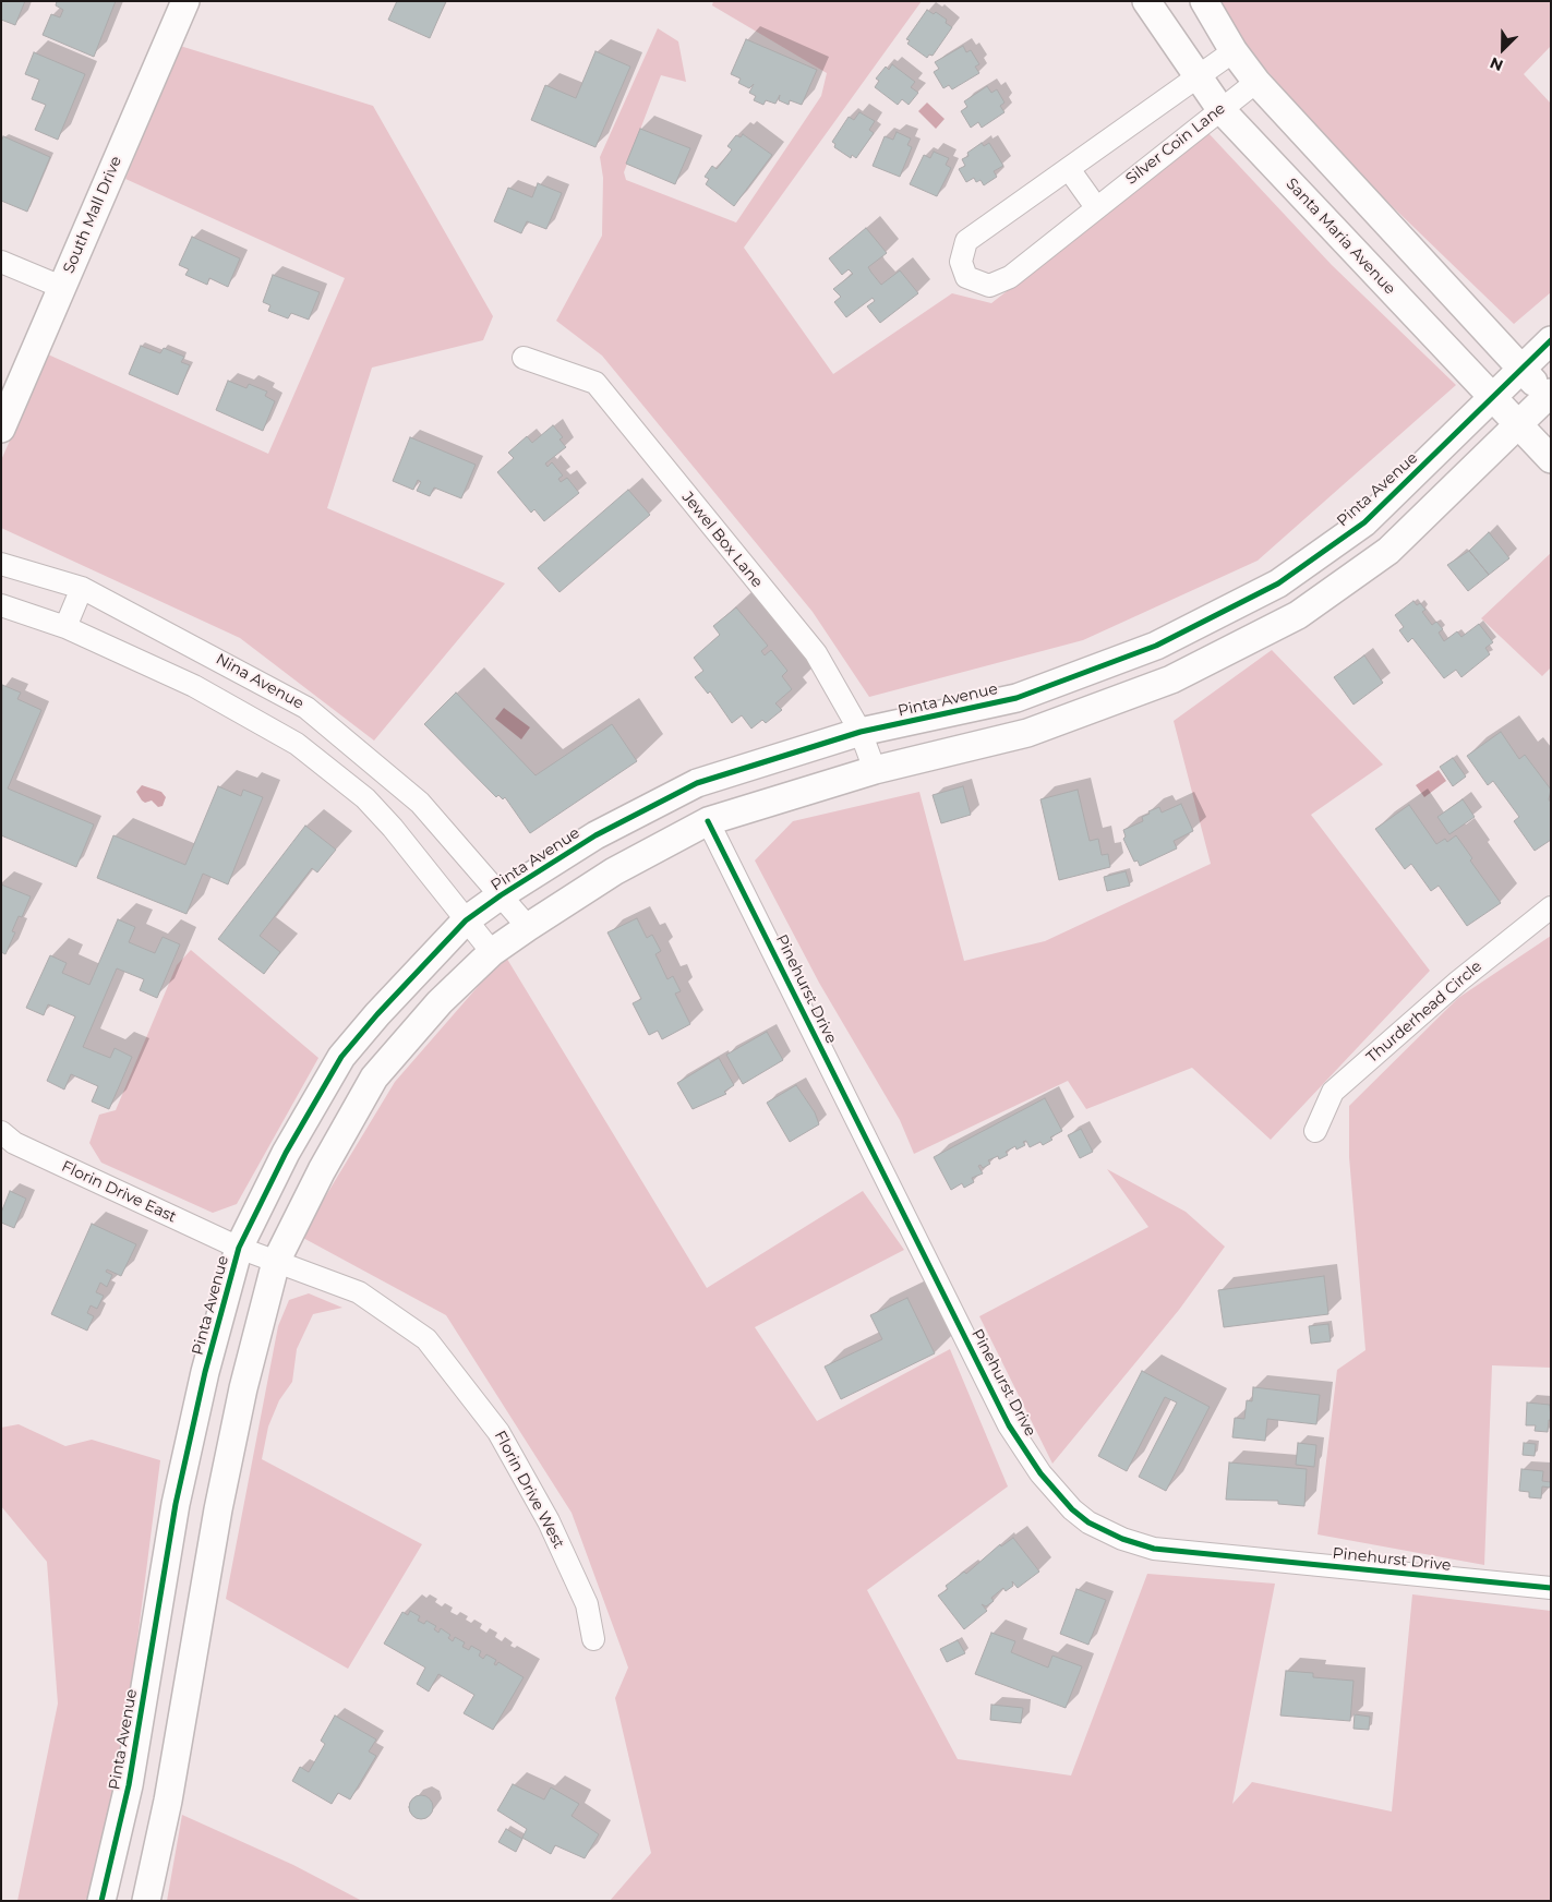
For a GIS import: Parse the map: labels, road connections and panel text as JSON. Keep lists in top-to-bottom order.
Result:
{
  "streets": {
    "street": [
      "Silver Coin Lane",
      "South Mall Drive",
      "Santa Maria Avenue",
      "Pinta Avenue",
      "Jewel Box Lane",
      "Nina Avenue",
      "Pinehurst Drive",
      "Thurderhead Circle",
      "Florin Drive East",
      "Florin Drive West"
    ]
  },
  "crossings": [
    ["Silver Coin Lane", "Santa Maria Avenue"],
    ["Santa Maria Avenue", "Pinta Avenue"],
    ["Pinta Avenue", "Jewel Box Lane"],
    ["Pinta Avenue", "Nina Avenue"],
    ["Pinta Avenue", "Florin Drive East"],
    ["Pinta Avenue", "Florin Drive West"],
    ["Florin Drive East", "Florin Drive West"]
  ],
  "north": "bottom left"
}
